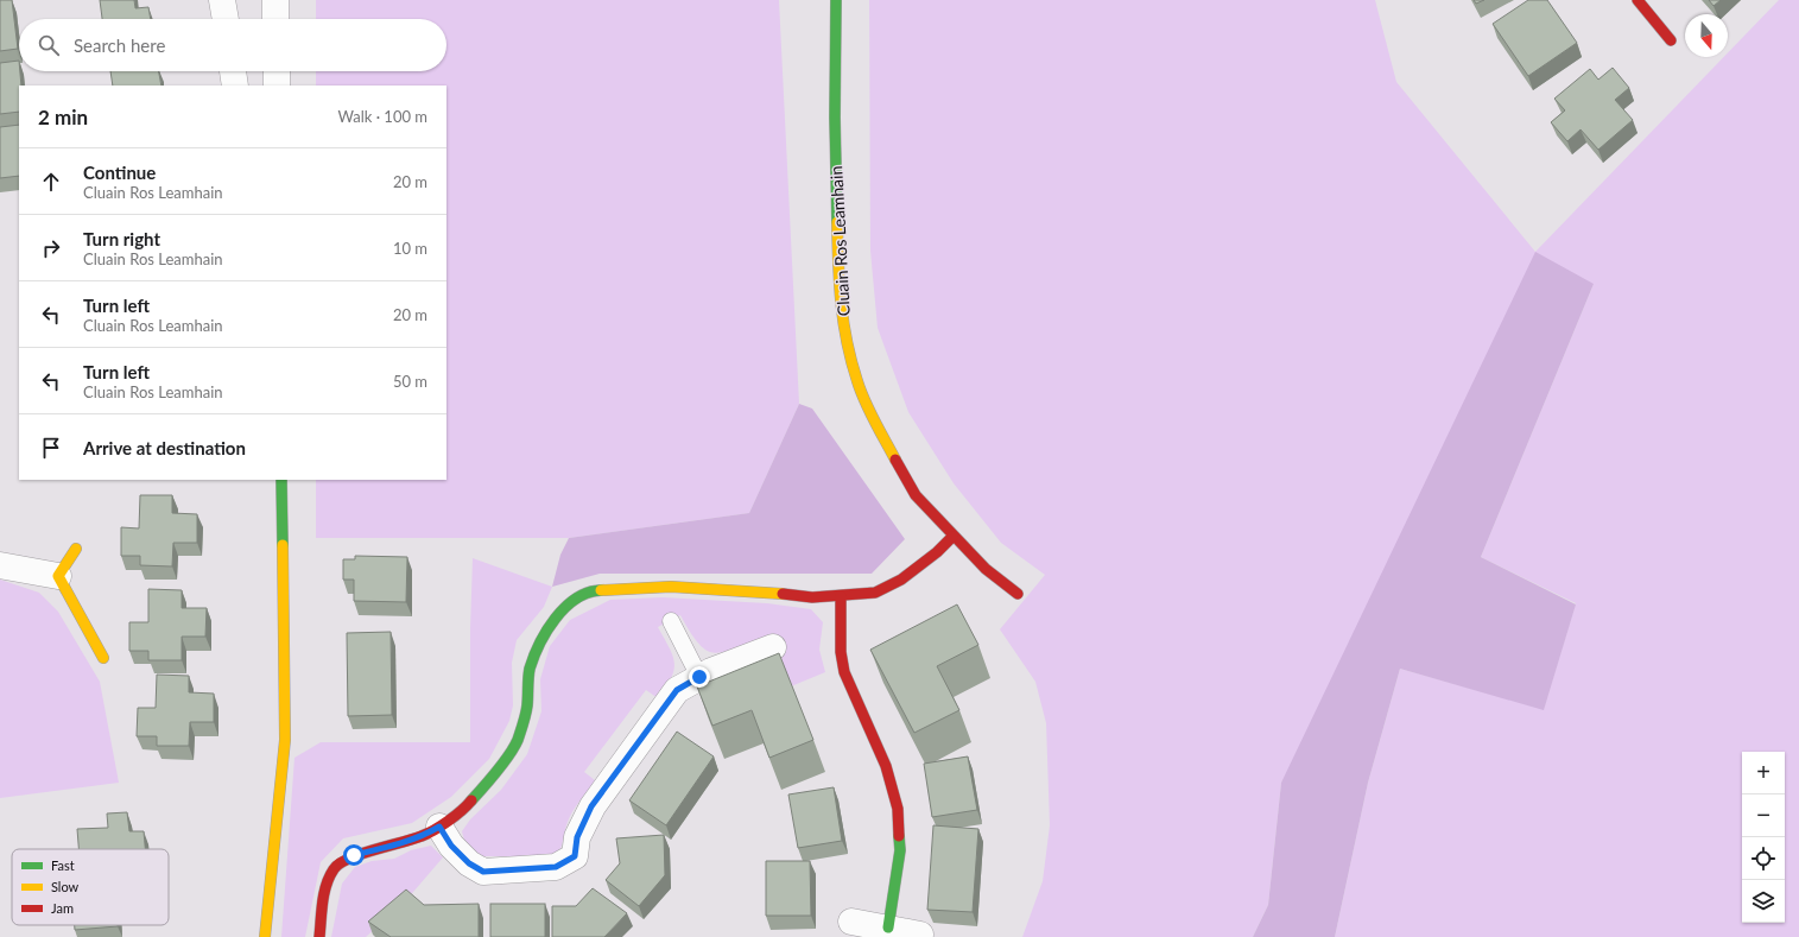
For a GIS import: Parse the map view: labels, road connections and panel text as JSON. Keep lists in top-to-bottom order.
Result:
{
  "streets": {
    "street": ["Cluain Ros Leamhain"]
  },
  "legend": ["Fast", "Slow", "Jam"],
  "north": "bottom",
  "page": {
    "search": "Search here",
    "heading": ["2 min", "Walk · 100 m"],
    "list": [
      ["Continue", "Cluain Ros Leamhain", "20 m"],
      ["Turn right", "Cluain Ros Leamhain", "10 m"],
      ["Turn left", "Cluain Ros Leamhain", "20 m"],
      ["Turn left", "Cluain Ros Leamhain", "50 m"],
      "Arrive at destination"
    ],
    "map_buttons": ["+", "−"]
  }
}
